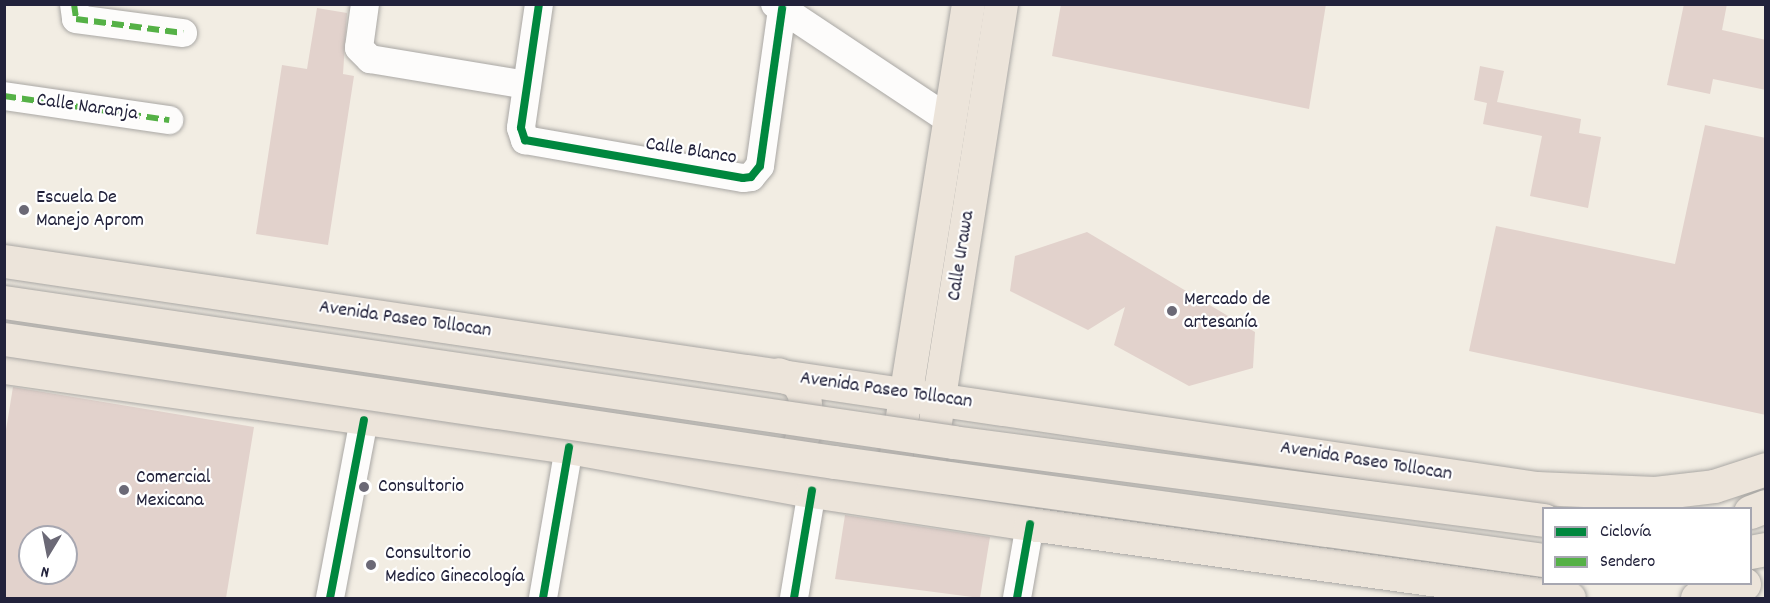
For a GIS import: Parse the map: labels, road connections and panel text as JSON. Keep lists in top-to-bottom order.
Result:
{
  "streets": {
    "main road": ["Calle Urawa", "Avenida Paseo Tollocan"],
    "street": ["Calle Naranja", "Calle Blanco"]
  },
  "crossings": [
    ["Calle Urawa", "Avenida Paseo Tollocan"]
  ],
  "places": [
    "Escuela De Manejo Aprom",
    "Mercado de artesanía",
    "Consultorio",
    "Comercial Mexicana",
    "Consultorio Medico Ginecología"
  ],
  "legend": ["Ciclovía", "Sendero"],
  "north": "bottom"
}
